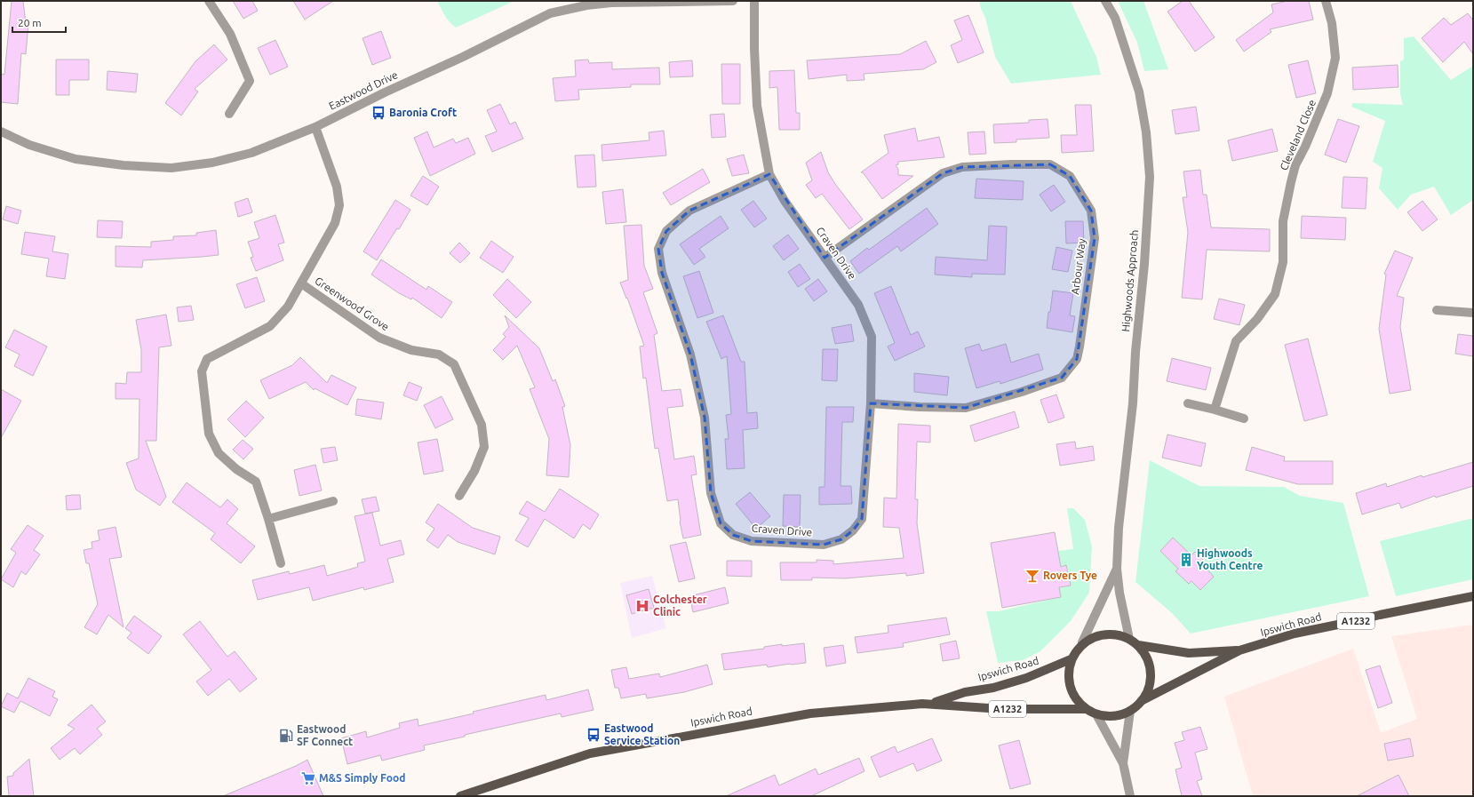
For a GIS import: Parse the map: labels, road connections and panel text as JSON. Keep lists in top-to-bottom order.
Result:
{
  "streets": {
    "main road": ["A1232", "Ipswich Road"],
    "street": [
      "Eastwood Drive",
      "Cleveland Close",
      "Craven Drive",
      "Arbour Way",
      "Highwoods Approach",
      "Greenwood Grove"
    ]
  },
  "crossings": [
    ["Craven Drive", "Arbour Way"],
    ["Highwoods Approach", "A1232"],
    ["Highwoods Approach", "Ipswich Road"],
    ["A1232", "Ipswich Road"]
  ],
  "places": {
    "bus stop": ["Baronia Croft", "Eastwood Service Station"],
    "building": ["Highwoods Youth Centre"],
    "bar": ["Rovers Tye"],
    "hospital": ["Colchester Clinic"],
    "fuel station": ["Eastwood SF Connect"],
    "supermarket": ["M&S Simply Food"]
  },
  "scale_bar": "20 m"
}
